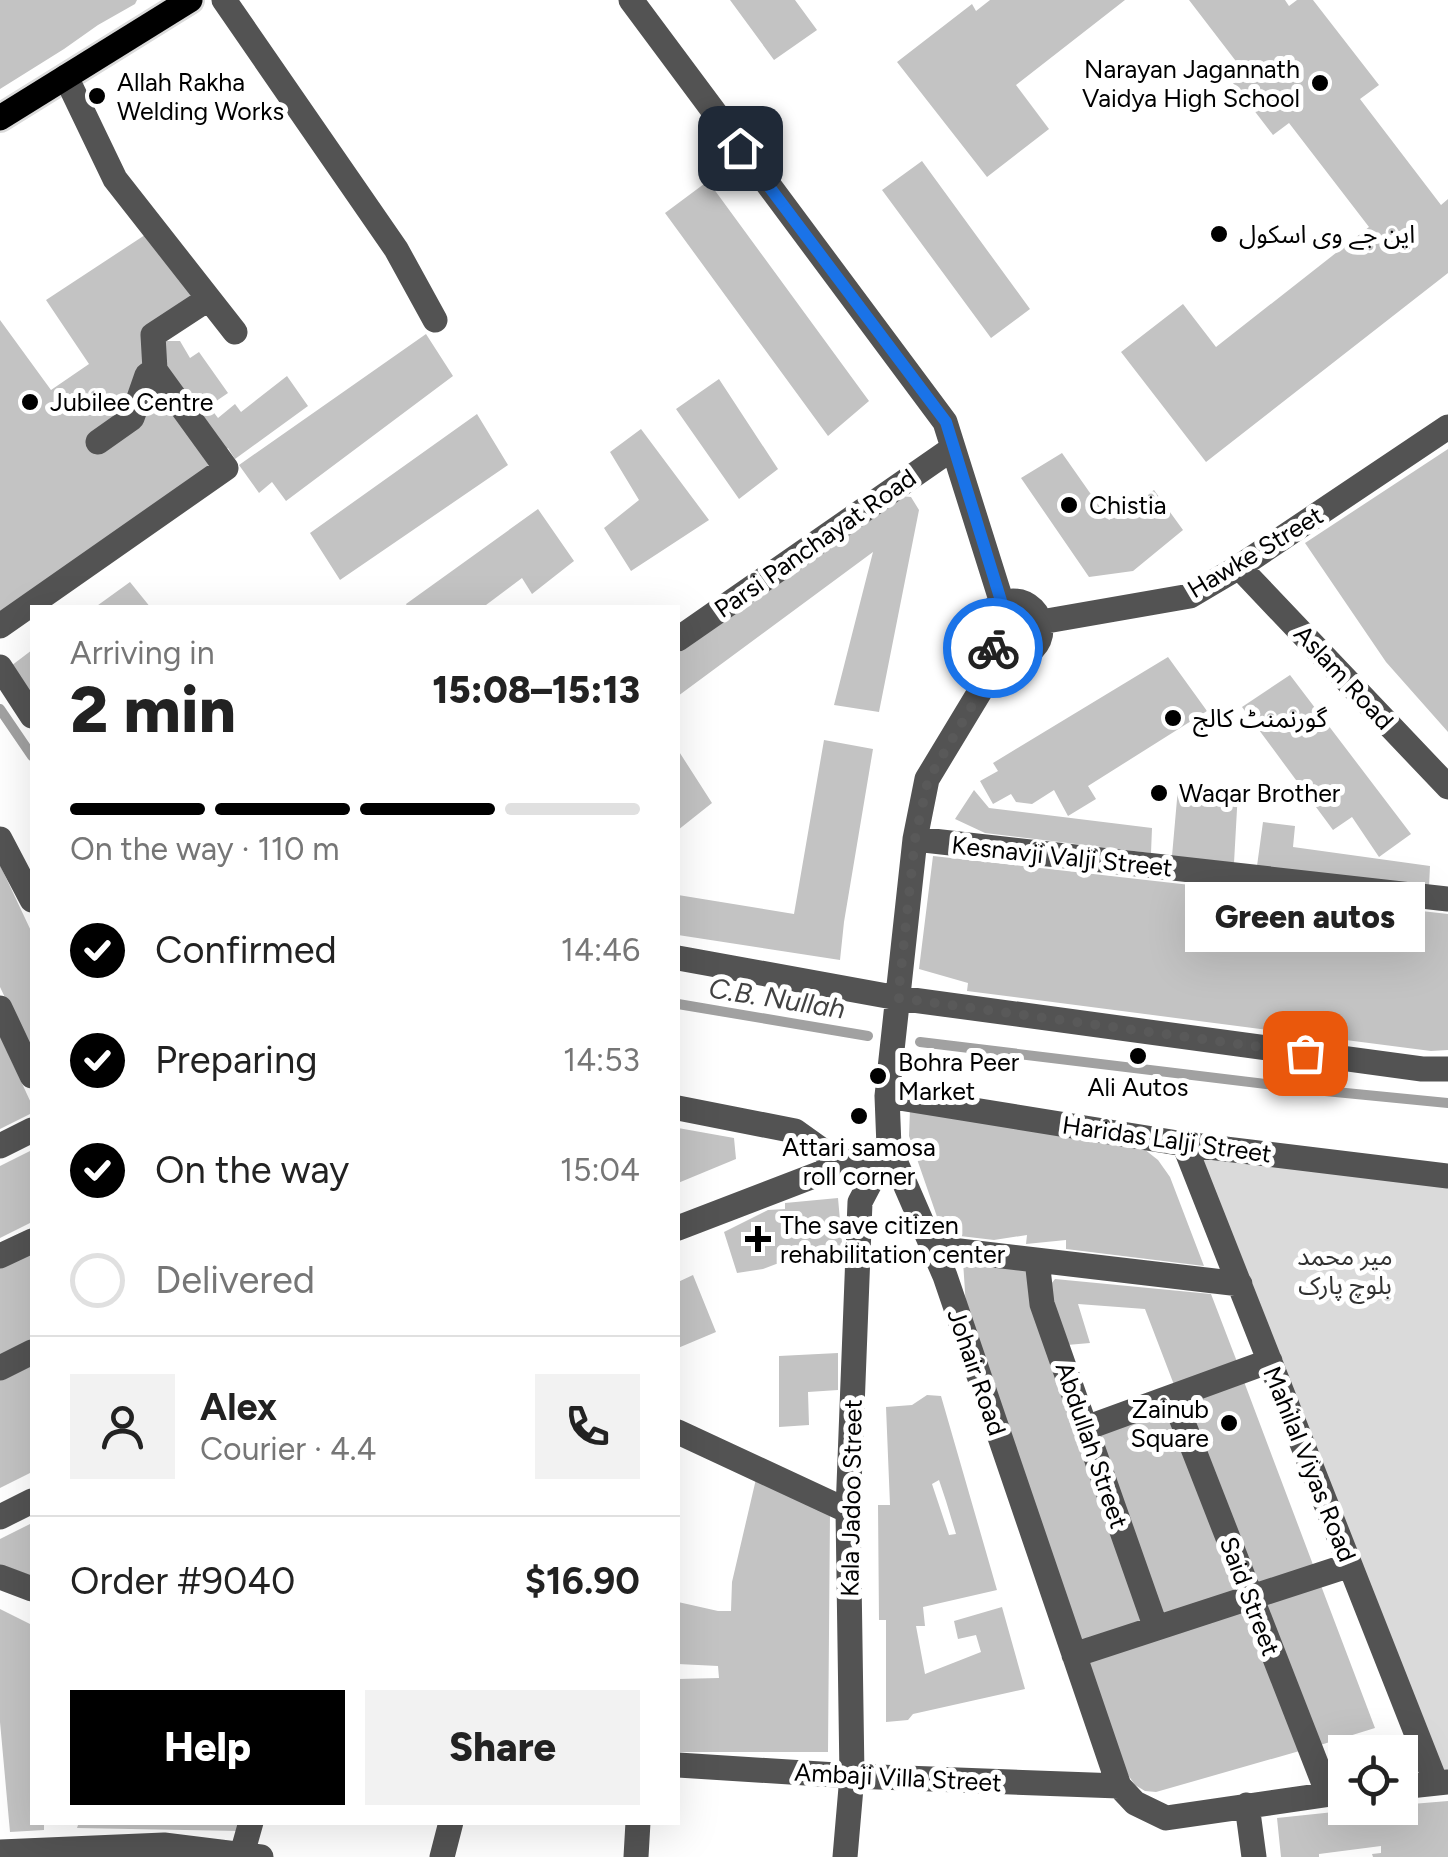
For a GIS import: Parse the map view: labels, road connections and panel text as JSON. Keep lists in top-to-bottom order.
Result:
{
  "streets": {
    "street": [
      "Parsi Panchayat Road",
      "Hawke Street",
      "Aslam Road",
      "Kesnavji Valji Street",
      "Haridas Lalji Street",
      "Johair Road",
      "Abdullah Street",
      "Mahilal Viyas Road",
      "Kala Jadoo Street",
      "Said Street",
      "Ambaji Villa Street"
    ]
  },
  "crossings": [
    ["Hawke Street", "Aslam Road"],
    ["Hawke Street", "Johair Road"],
    ["Kesnavji Valji Street", "Johair Road"],
    ["Haridas Lalji Street", "Johair Road"],
    ["Haridas Lalji Street", "Mahilal Viyas Road"],
    ["Johair Road", "Kala Jadoo Street"],
    ["Johair Road", "Ambaji Villa Street"],
    ["Kala Jadoo Street", "Ambaji Villa Street"]
  ],
  "water": ["C.B. Nullah"],
  "parks": ["میر محمد بلوچ پارک"],
  "places": {
    "other": [
      "Narayan Jagannath Vaidya High School",
      "Allah Rakha Welding Works",
      "این جے وی اسکول",
      "Jubilee Centre",
      "Chistia",
      "گورنمنٹ کالج",
      "Waqar Brother",
      "Green autos",
      "Ali Autos",
      "Bohra Peer Market",
      "Attari samosa roll corner",
      "Zainub Square"
    ],
    "health": ["The save citizen rehabilitation center"]
  },
  "page": {
    "heading": ["2 min", "Arriving in", "15:08–15:13"],
    "panel": [
      "Alex",
      "Courier · 4.4",
      "Order #9040",
      "$16.90"
    ],
    "bar": "On the way · 110 m",
    "bubble": "Green autos",
    "list": [
      ["Confirmed", "14:46"],
      ["Preparing", "14:53"],
      ["On the way", "15:04"],
      "Delivered"
    ],
    "buttons": ["Help", "Share"]
  }
}
